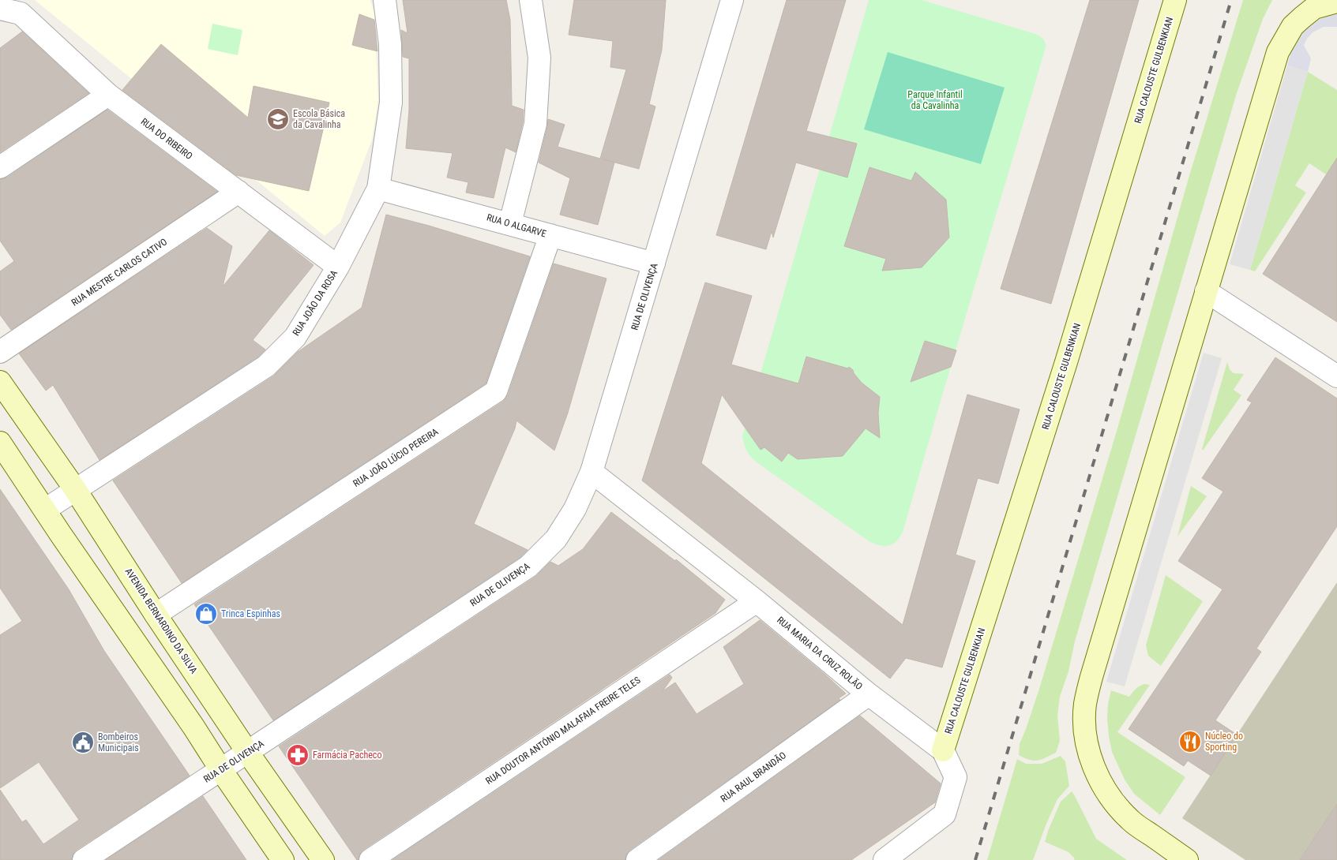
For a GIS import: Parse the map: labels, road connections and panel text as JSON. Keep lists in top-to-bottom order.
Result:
{
  "streets": {
    "street": [
      "RUA CALOUSTE GULBENKIAN",
      "RUA DO RIBEIRO",
      "RUA O ALGARVE",
      "RUA MESTRE CARLOS CATIVO",
      "RUA DE OLIVENÇA",
      "RUA JOÃO DA ROSA",
      "RUA JOÃO LÚCIO PEREIRA",
      "AVENIDA BERNARDINO DA SILVA",
      "RUA MARIA DA CRUZ ROLÃO",
      "RUA DOUTOR ANTÓNIO MALAFAIA FREIRE TELES",
      "RUA RAUL BRANDÃO"
    ]
  },
  "crossings": [
    ["RUA CALOUSTE GULBENKIAN", "RUA MARIA DA CRUZ ROLÃO"],
    ["RUA DO RIBEIRO", "RUA MESTRE CARLOS CATIVO"],
    ["RUA DO RIBEIRO", "RUA JOÃO DA ROSA"],
    ["RUA O ALGARVE", "RUA DE OLIVENÇA"],
    ["RUA O ALGARVE", "RUA JOÃO DA ROSA"],
    ["RUA O ALGARVE", "RUA JOÃO LÚCIO PEREIRA"],
    ["RUA DE OLIVENÇA", "AVENIDA BERNARDINO DA SILVA"],
    ["RUA DE OLIVENÇA", "RUA MARIA DA CRUZ ROLÃO"],
    ["RUA JOÃO DA ROSA", "AVENIDA BERNARDINO DA SILVA"],
    ["RUA JOÃO LÚCIO PEREIRA", "AVENIDA BERNARDINO DA SILVA"],
    ["RUA MARIA DA CRUZ ROLÃO", "RUA DOUTOR ANTÓNIO MALAFAIA FREIRE TELES"],
    ["RUA MARIA DA CRUZ ROLÃO", "RUA RAUL BRANDÃO"]
  ],
  "parks": ["Parque Infantil da Cavalinha"],
  "places": {
    "school or university": ["Escola Básica da Cavalinha"],
    "shop": ["Trinca Espinhas"],
    "restaurant": ["Núcleo do Sporting"],
    "public building": ["Bombeiros Municipais"],
    "pharmacy": ["Farmácia Pacheco"]
  }
}
